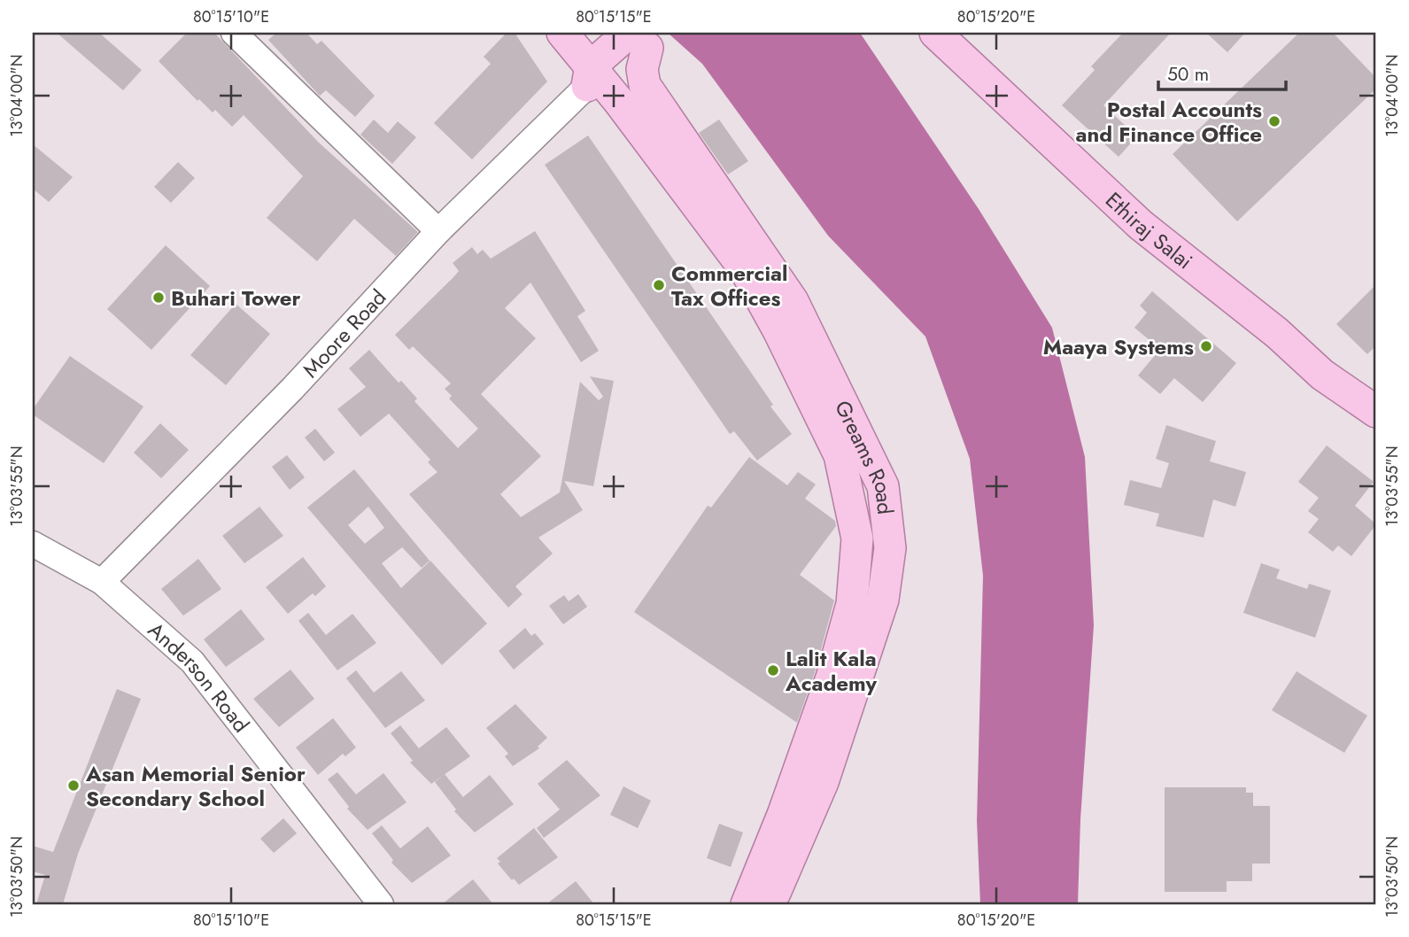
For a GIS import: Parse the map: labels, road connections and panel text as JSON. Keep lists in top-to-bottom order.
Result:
{
  "streets": {
    "main road": ["Ethiraj Salai", "Greams Road"],
    "street": ["Moore Road", "Anderson Road"]
  },
  "crossings": [
    ["Moore Road", "Greams Road"],
    ["Moore Road", "Anderson Road"]
  ],
  "places": [
    "Postal Accounts and Finance Office",
    "Commercial Tax Offices",
    "Buhari Tower",
    "Maaya Systems",
    "Lalit Kala Academy",
    "Asan Memorial Senior Secondary School"
  ],
  "scale_bar": "50 m",
  "coordinates": [
    "80°15'10\"E",
    "80°15'15\"E",
    "80°15'20\"E",
    "13°04'00\"N",
    "13°03'55\"N",
    "13°03'50\"N"
  ]
}
